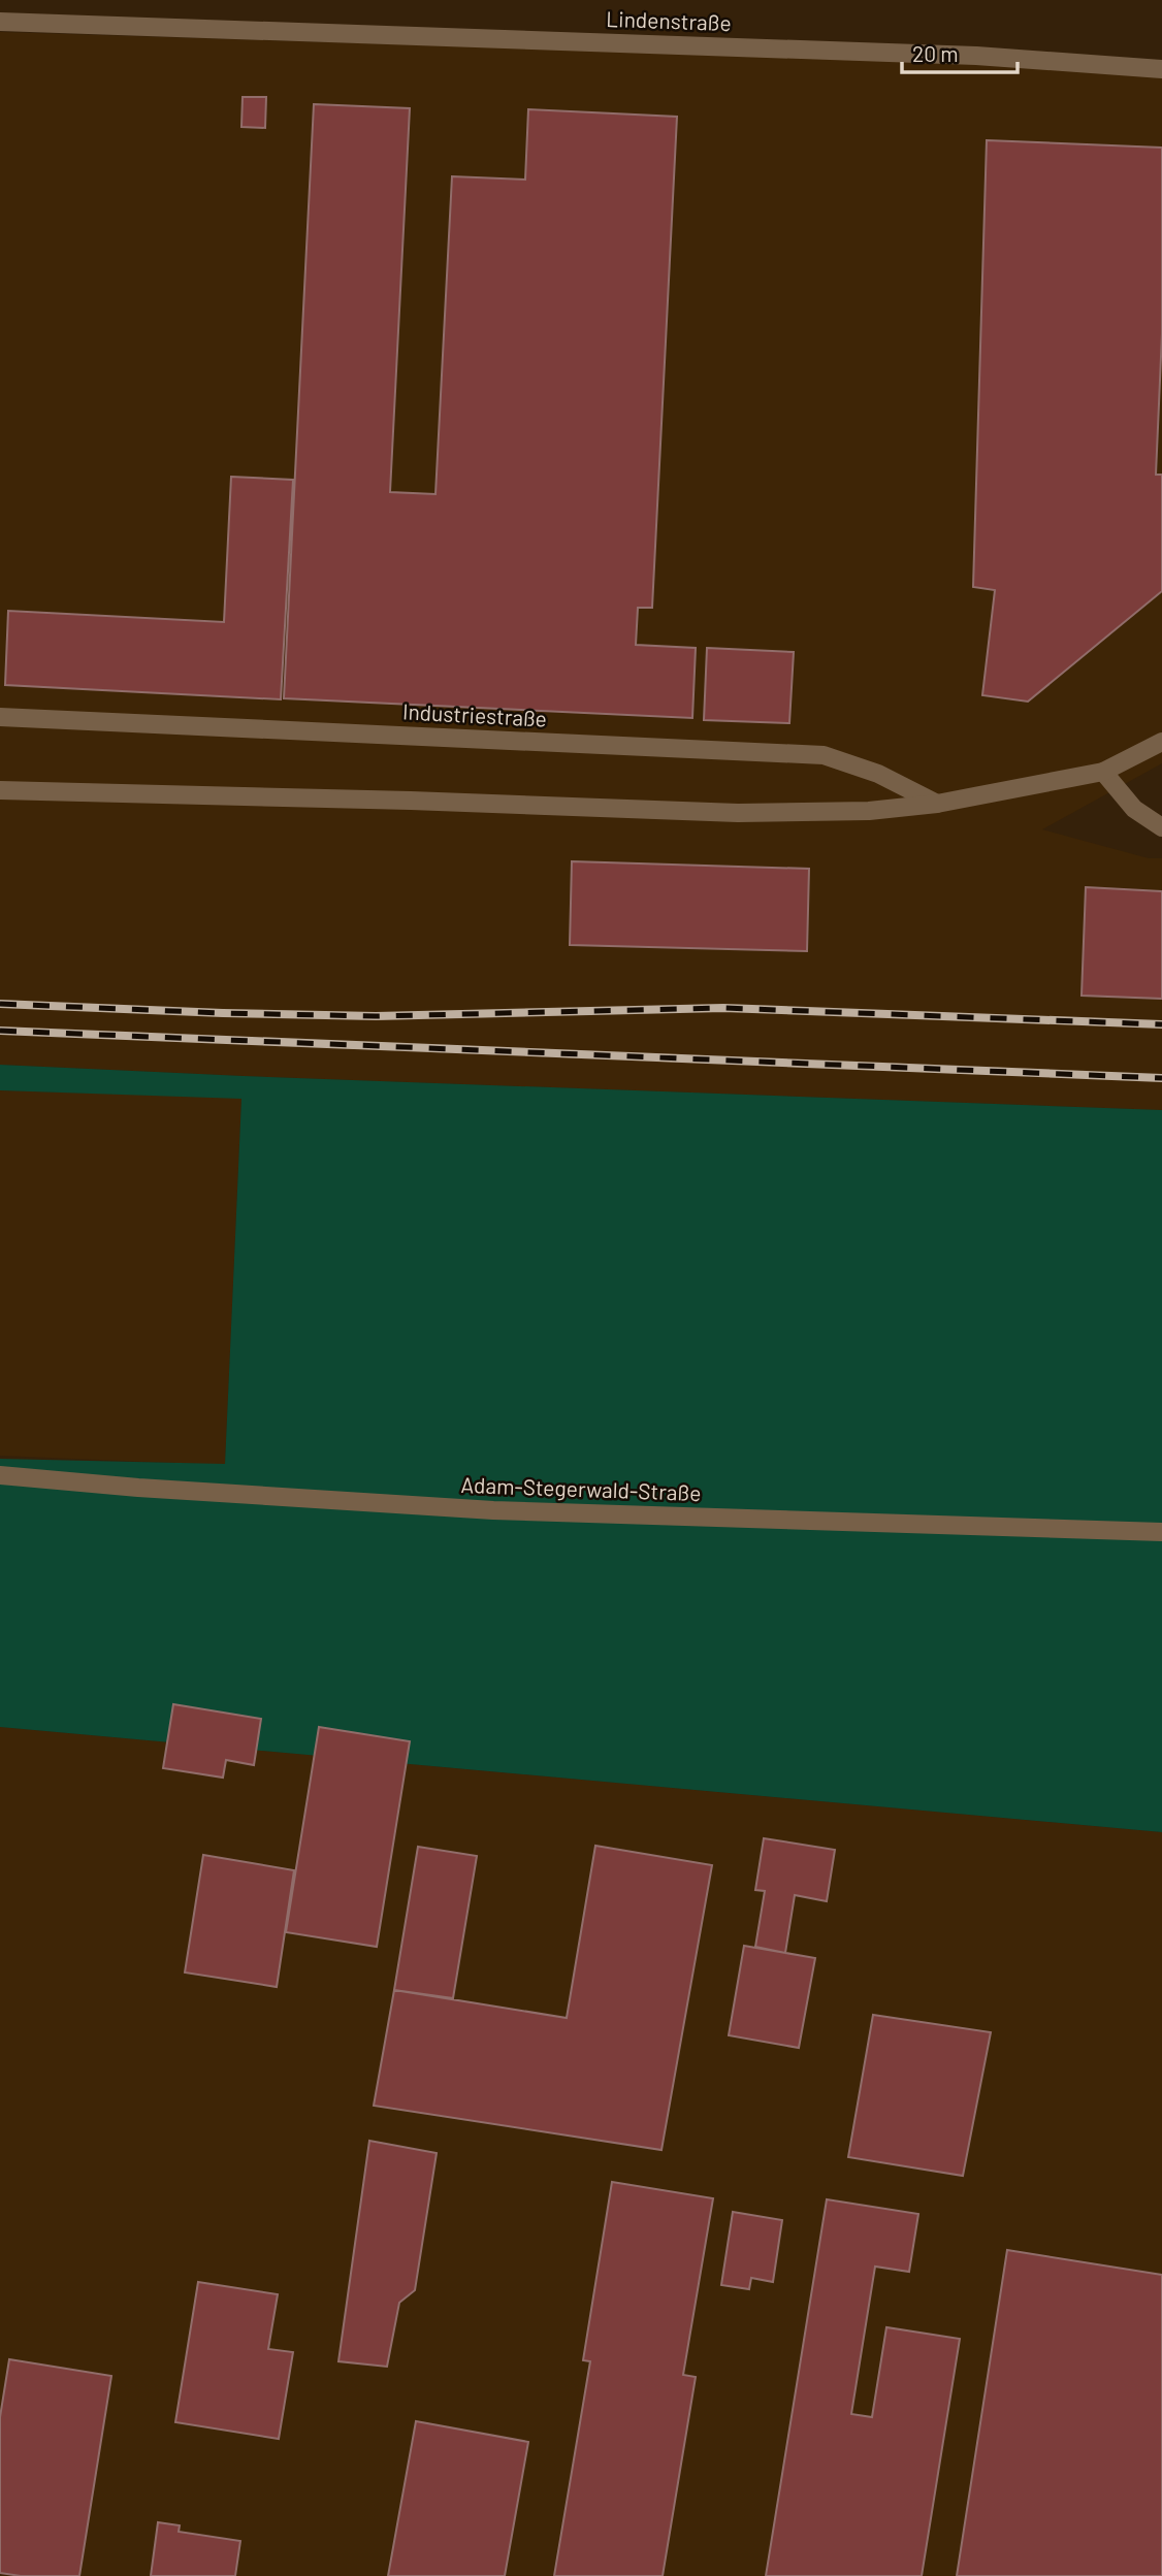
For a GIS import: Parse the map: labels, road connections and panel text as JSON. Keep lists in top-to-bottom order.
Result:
{
  "streets": {
    "street": ["Lindenstraße", "Industriestraße", "Adam-Stegerwald-Straße"]
  },
  "scale_bar": "20 m"
}
